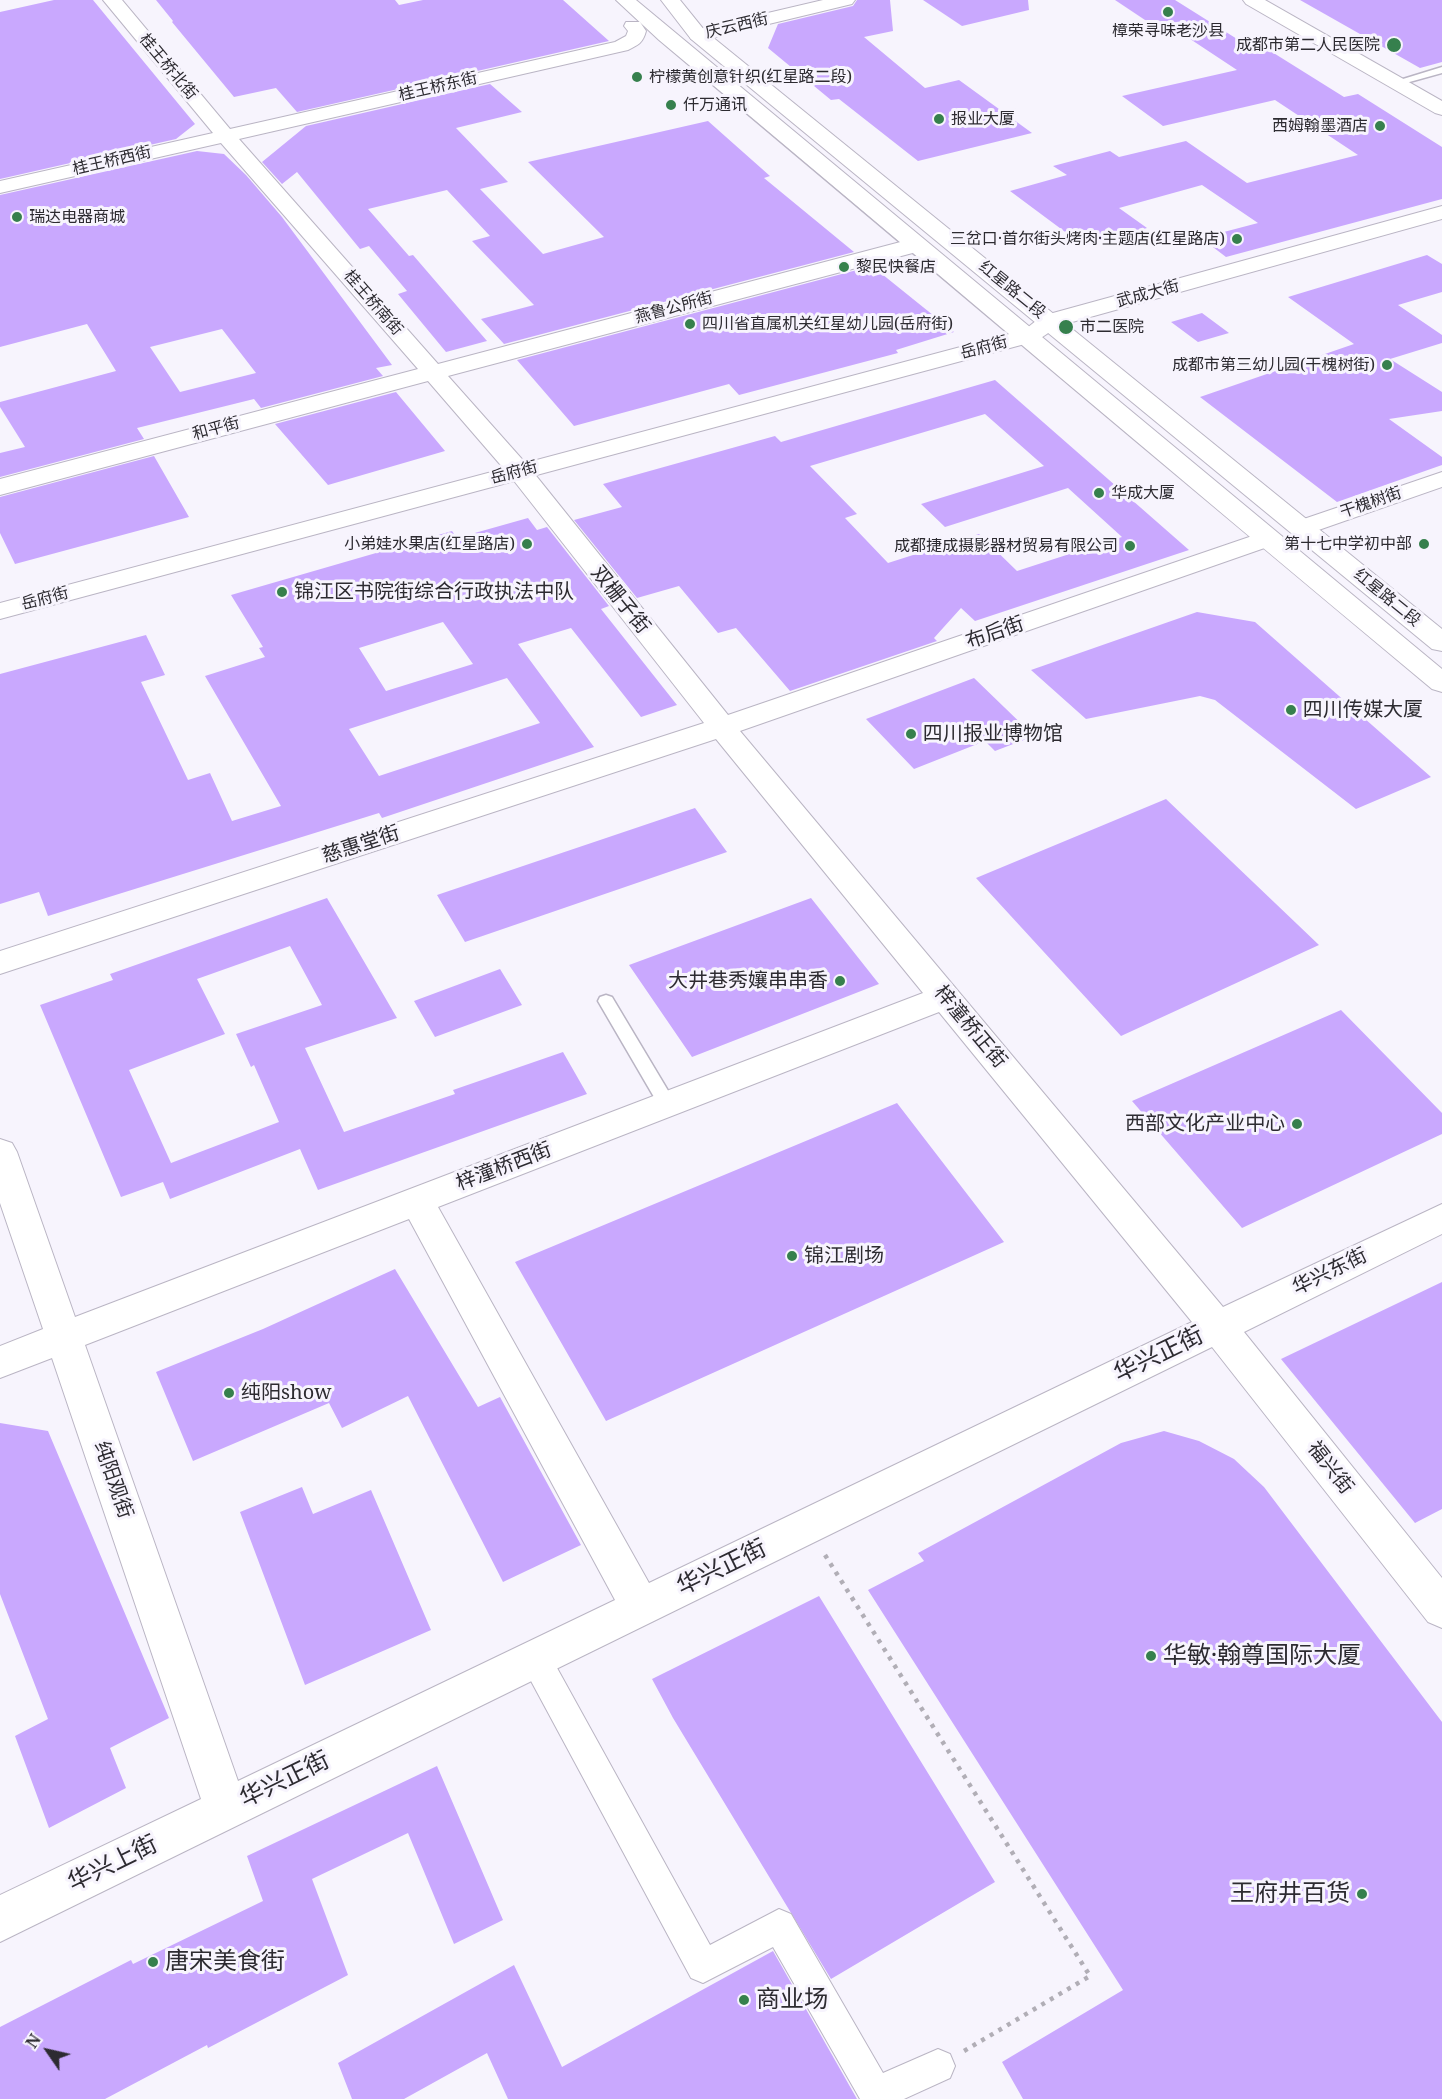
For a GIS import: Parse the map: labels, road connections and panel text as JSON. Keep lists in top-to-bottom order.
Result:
{
  "streets": {
    "street": [
      "庆云西街",
      "桂王桥北街",
      "桂王桥东街",
      "桂王桥西街",
      "红星路二段",
      "武成大街",
      "桂王桥南街",
      "燕鲁公所街",
      "岳府街",
      "和平街",
      "干槐树街",
      "双栅子街",
      "布后街",
      "慈惠堂街",
      "梓潼桥正街",
      "梓潼桥西街",
      "华兴东街",
      "华兴正街",
      "福兴街",
      "纯阳观街",
      "华兴上街"
    ]
  },
  "crossings": [
    ["庆云西街", "红星路二段"],
    ["桂王桥北街", "桂王桥东街"],
    ["桂王桥北街", "桂王桥西街"],
    ["桂王桥北街", "桂王桥南街"],
    ["桂王桥东街", "桂王桥西街"],
    ["桂王桥东街", "红星路二段"],
    ["桂王桥东街", "桂王桥南街"],
    ["桂王桥西街", "桂王桥南街"],
    ["红星路二段", "武成大街"],
    ["红星路二段", "燕鲁公所街"],
    ["红星路二段", "岳府街"],
    ["红星路二段", "干槐树街"],
    ["红星路二段", "布后街"],
    ["武成大街", "岳府街"],
    ["桂王桥南街", "燕鲁公所街"],
    ["桂王桥南街", "岳府街"],
    ["桂王桥南街", "和平街"],
    ["桂王桥南街", "双栅子街"],
    ["燕鲁公所街", "和平街"],
    ["岳府街", "双栅子街"],
    ["双栅子街", "布后街"],
    ["双栅子街", "慈惠堂街"],
    ["双栅子街", "梓潼桥正街"],
    ["布后街", "慈惠堂街"],
    ["布后街", "梓潼桥正街"],
    ["慈惠堂街", "梓潼桥正街"],
    ["梓潼桥正街", "梓潼桥西街"],
    ["梓潼桥正街", "华兴东街"],
    ["梓潼桥正街", "华兴正街"],
    ["梓潼桥正街", "福兴街"],
    ["梓潼桥西街", "纯阳观街"],
    ["华兴东街", "华兴正街"],
    ["华兴东街", "福兴街"],
    ["华兴正街", "福兴街"],
    ["华兴正街", "纯阳观街"],
    ["华兴正街", "华兴上街"],
    ["纯阳观街", "华兴上街"]
  ],
  "places": [
    "樟荣寻味老沙县",
    "成都市第二人民医院",
    "柠檬黄创意针织(红星路二段)",
    "仟万通讯",
    "报业大厦",
    "西姆翰墨酒店",
    "瑞达电器商城",
    "三岔口·首尔街头烤肉·主题店(红星路店)",
    "黎民快餐店",
    "四川省直属机关红星幼儿园(岳府街)",
    "市二医院",
    "成都市第三幼儿园(干槐树街)",
    "华成大厦",
    "小弟娃水果店(红星路店)",
    "第十七中学初中部",
    "成都捷成摄影器材贸易有限公司",
    "锦江区书院街综合行政执法中队",
    "四川传媒大厦",
    "四川报业博物馆",
    "大井巷秀孃串串香",
    "西部文化产业中心",
    "锦江剧场",
    "纯阳show",
    "华敏·翰尊国际大厦",
    "王府井百货",
    "唐宋美食街",
    "商业场"
  ],
  "north": "top left"
}
